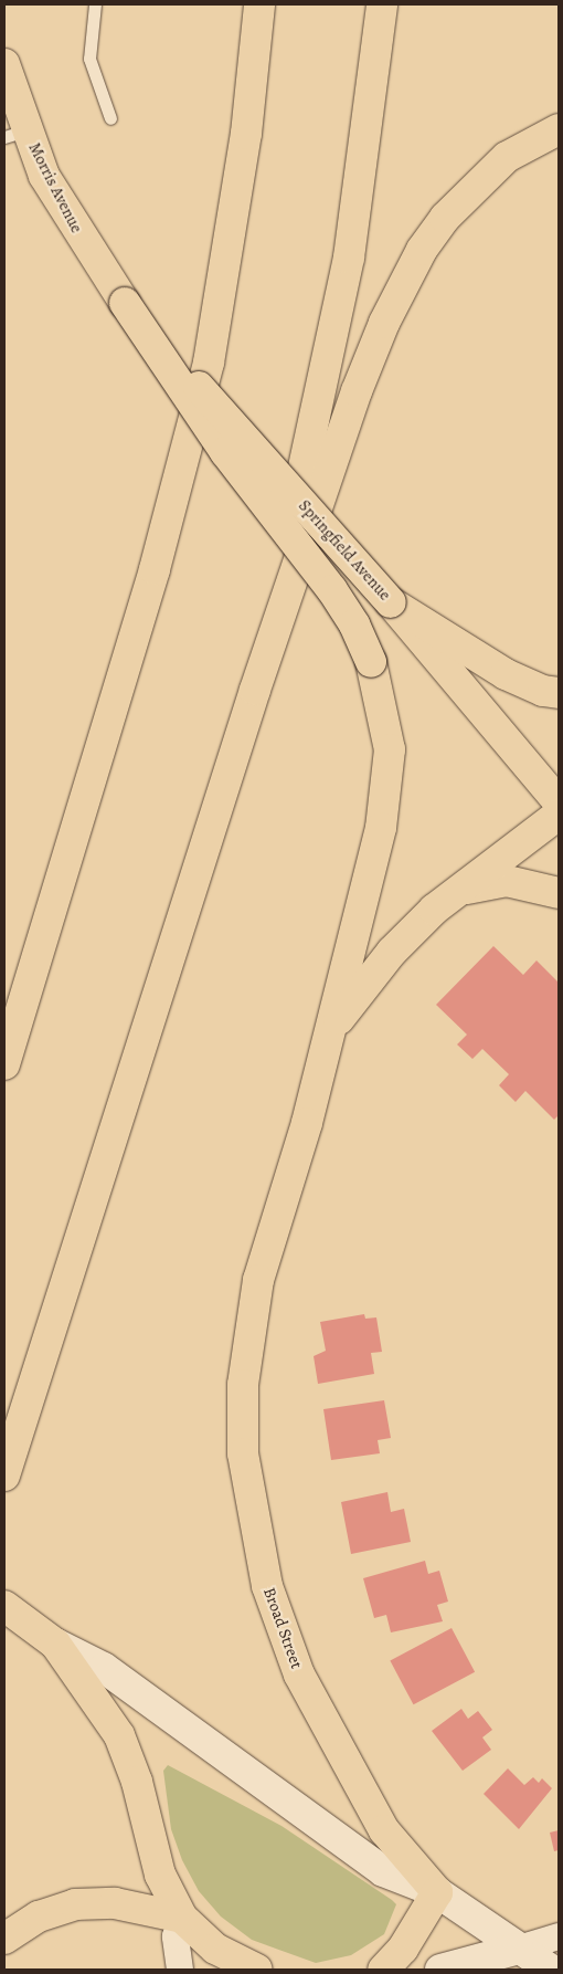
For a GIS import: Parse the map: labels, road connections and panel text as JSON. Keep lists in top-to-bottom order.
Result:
{
  "streets": {
    "main road": ["Morris Avenue", "Springfield Avenue", "Broad Street"]
  },
  "crossings": [
    ["Morris Avenue", "Springfield Avenue"],
    ["Morris Avenue", "Broad Street"],
    ["Springfield Avenue", "Broad Street"]
  ]
}
